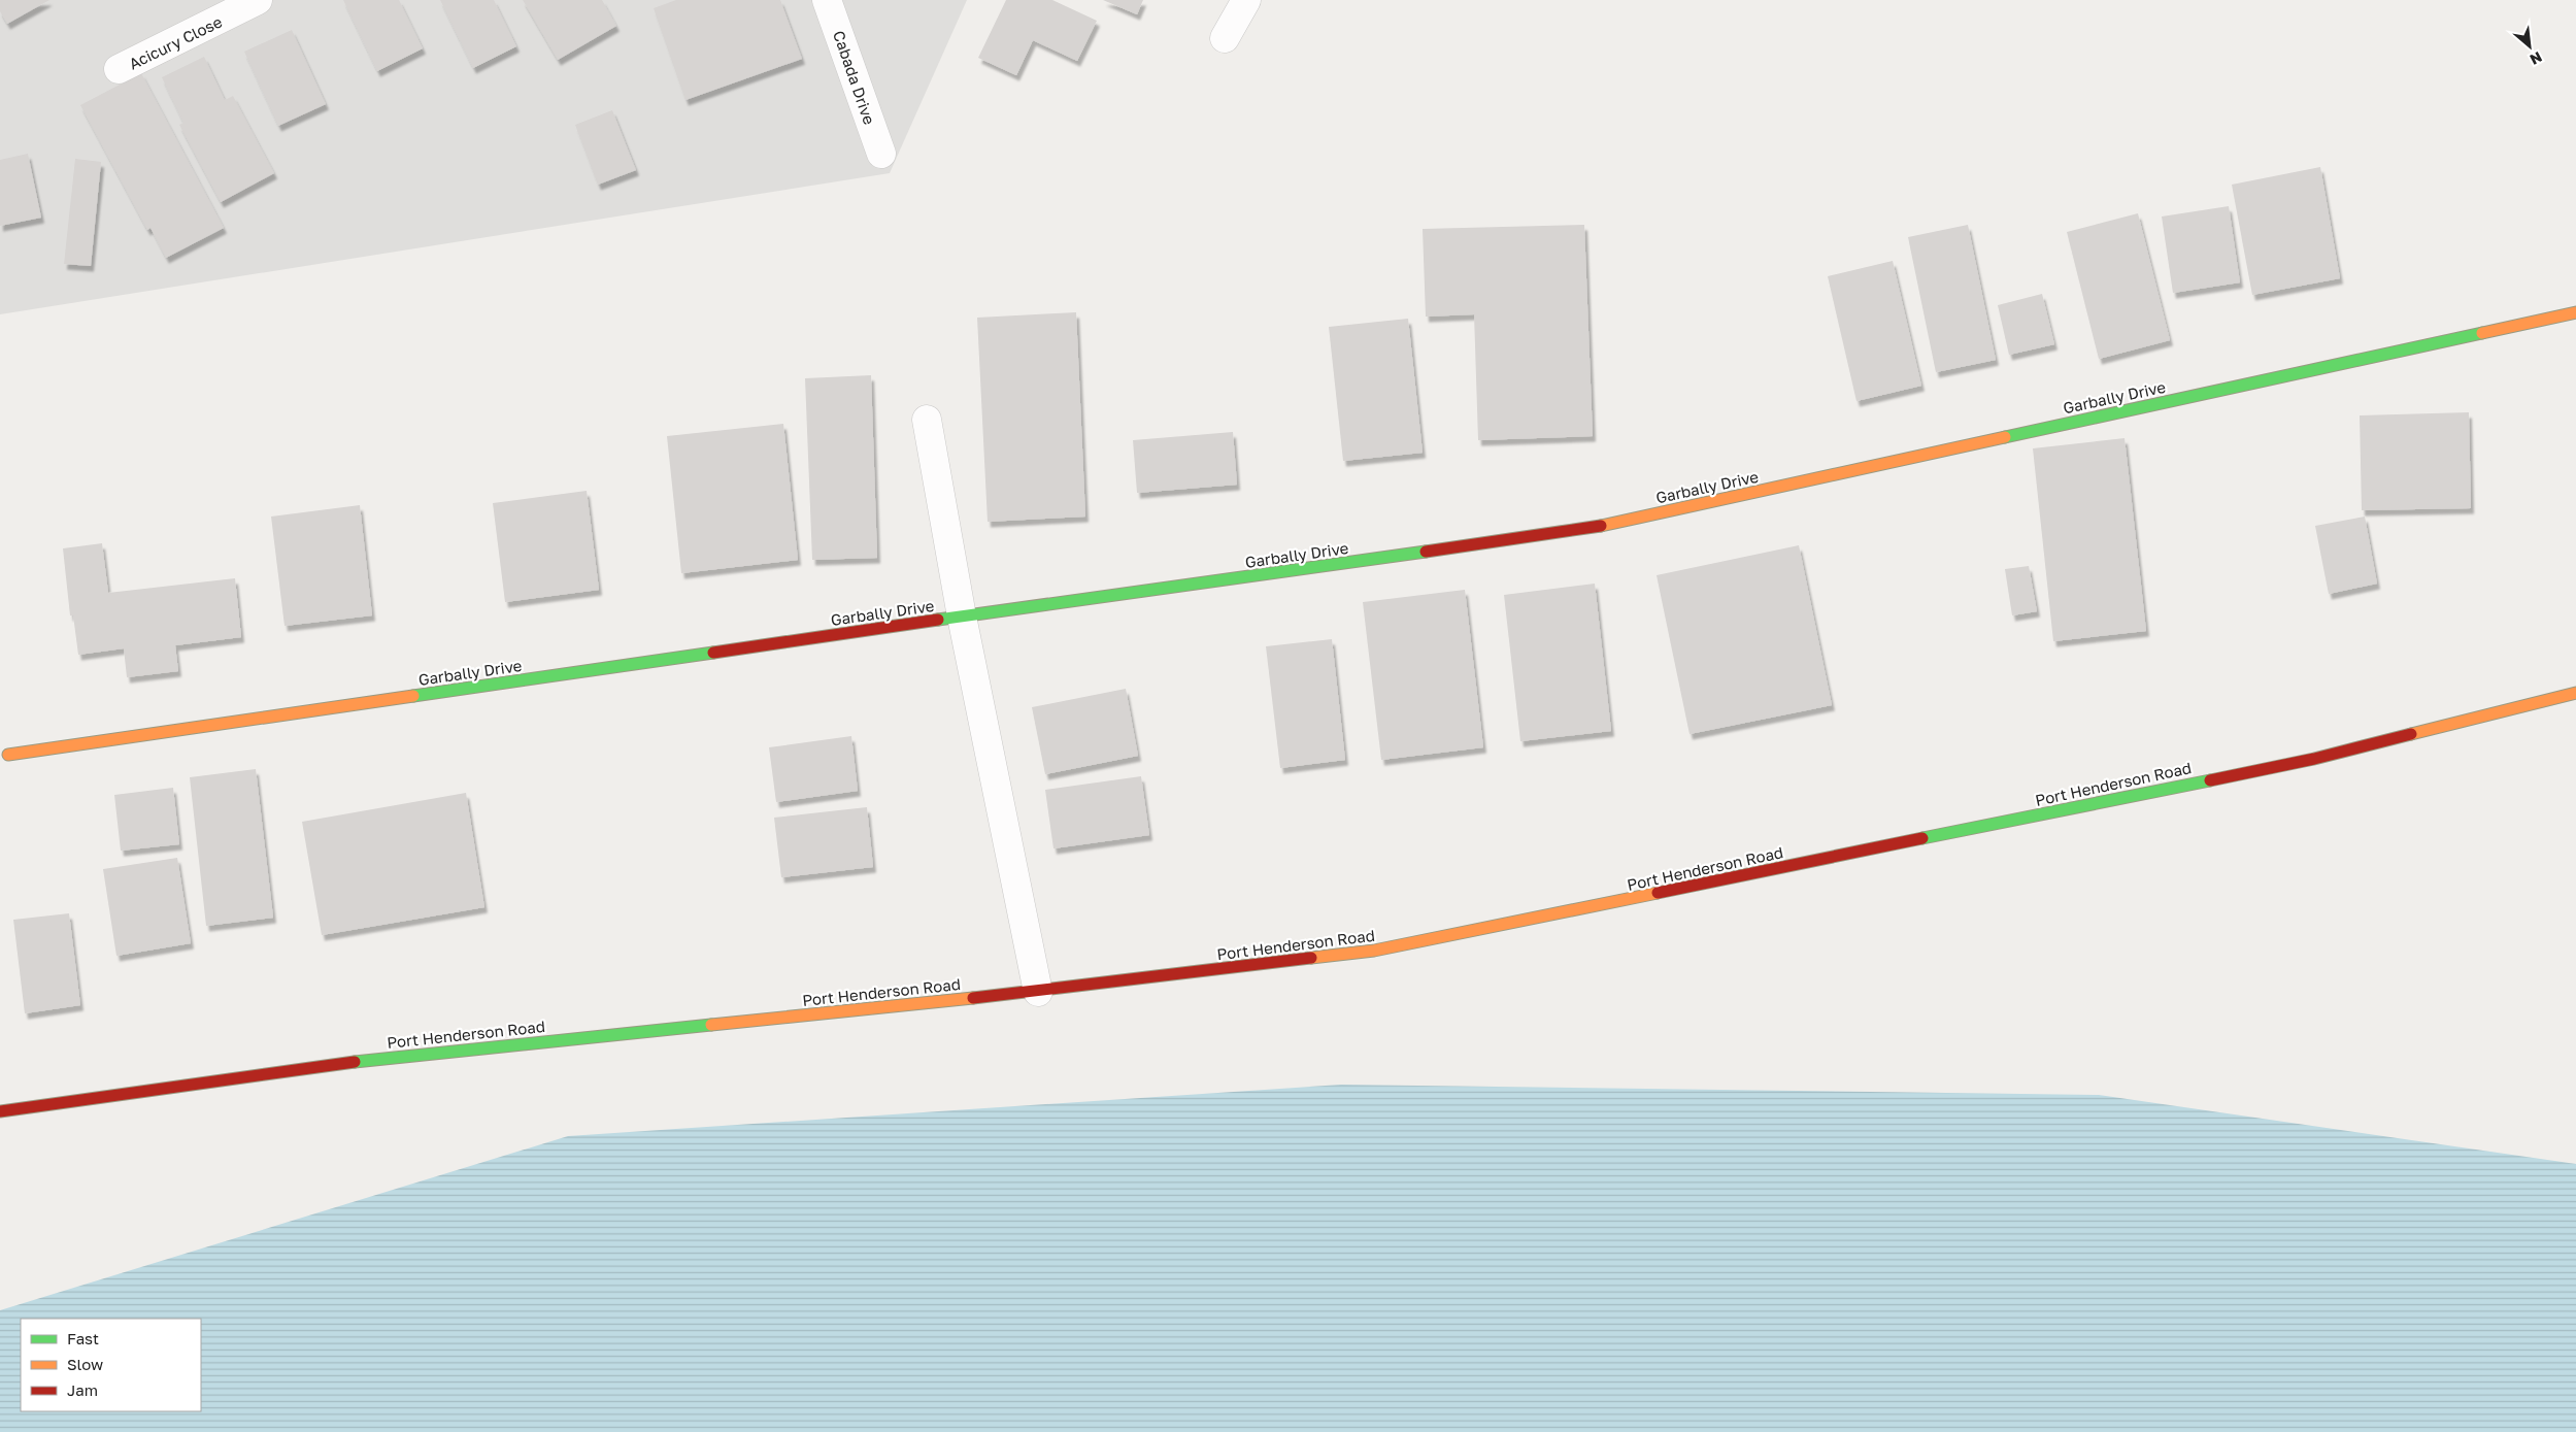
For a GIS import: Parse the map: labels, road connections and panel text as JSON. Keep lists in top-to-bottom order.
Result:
{
  "streets": {
    "street": [
      "Acicury Close",
      "Cabada Drive",
      "Garbally Drive",
      "Port Henderson Road"
    ]
  },
  "legend": ["Fast", "Slow", "Jam"],
  "north": "bottom right"
}
